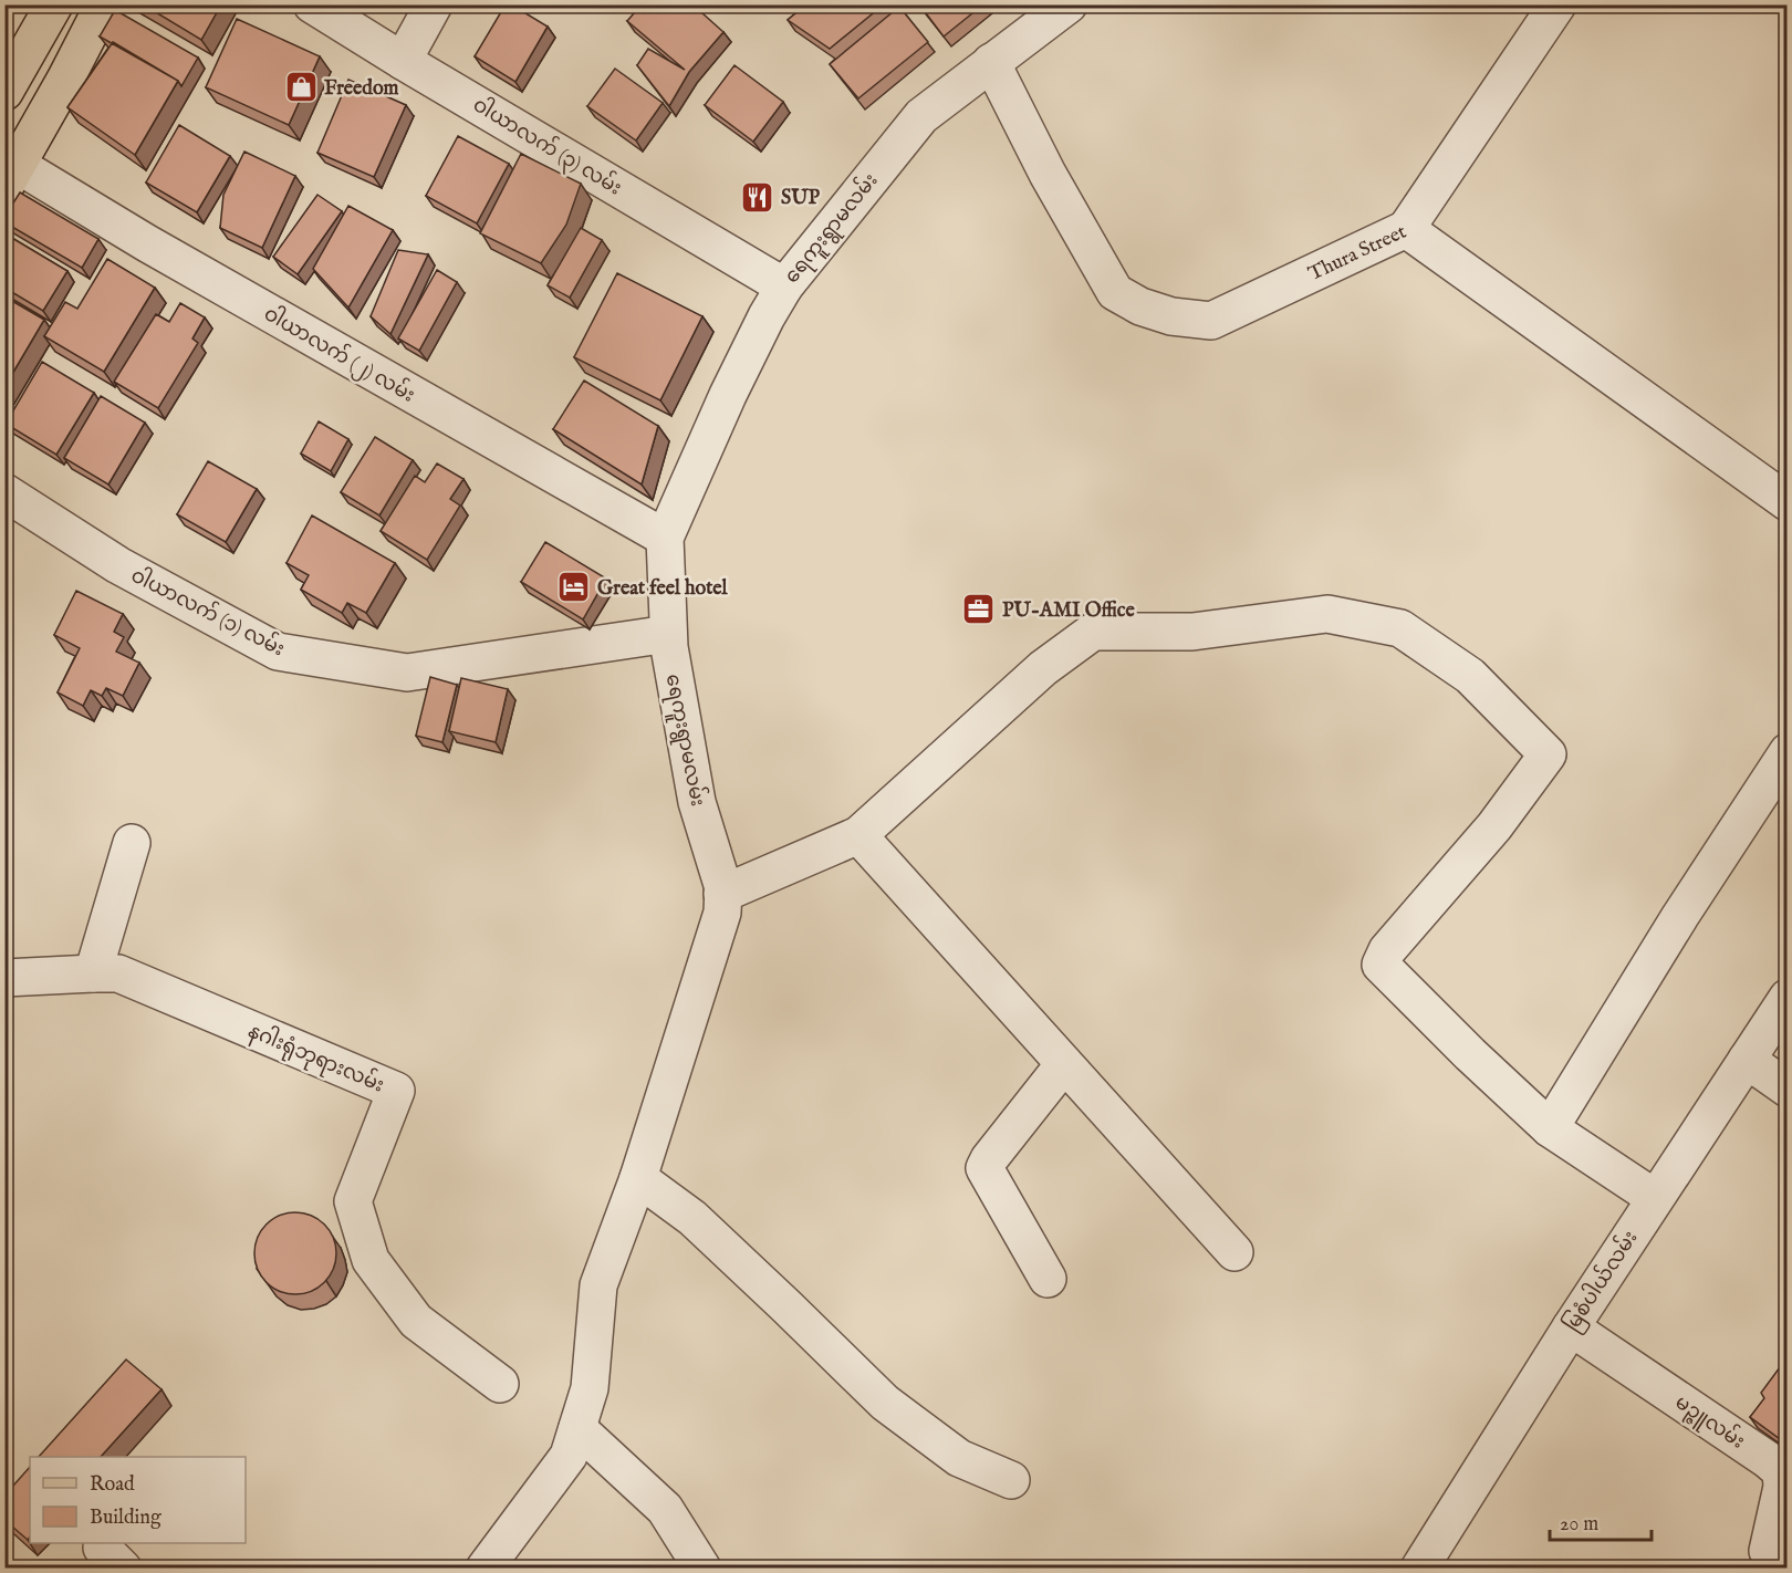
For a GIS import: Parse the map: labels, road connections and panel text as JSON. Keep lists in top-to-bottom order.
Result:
{
  "streets": {
    "street": [
      "ဝါယာလက် (၃) လမ်း",
      "ရေကူးရွာမလမ်း",
      "Thura Street",
      "ဝါယာလက် (၂) လမ်း",
      "ဝါယာလက် (၁) လမ်း",
      "နဂါးရုံဘုရားလမ်း",
      "မြစံပါယ်လမ်း",
      "မဉ္ဇူလမ်း"
    ]
  },
  "crossings": [
    ["ဝါယာလက် (၃) လမ်း", "ရေကူးရွာမလမ်း"],
    ["ရေကူးရွာမလမ်း", "Thura Street"],
    ["ရေကူးရွာမလမ်း", "ဝါယာလက် (၂) လမ်း"],
    ["ရေကူးရွာမလမ်း", "ဝါယာလက် (၁) လမ်း"],
    ["မြစံပါယ်လမ်း", "မဉ္ဇူလမ်း"]
  ],
  "places": {
    "shop": ["Freedom"],
    "restaurant": ["SUP"],
    "hotel": ["Great feel hotel"],
    "office": ["PU-AMI Office"]
  },
  "legend": ["Road", "Building"],
  "scale_bar": "20 m"
}
